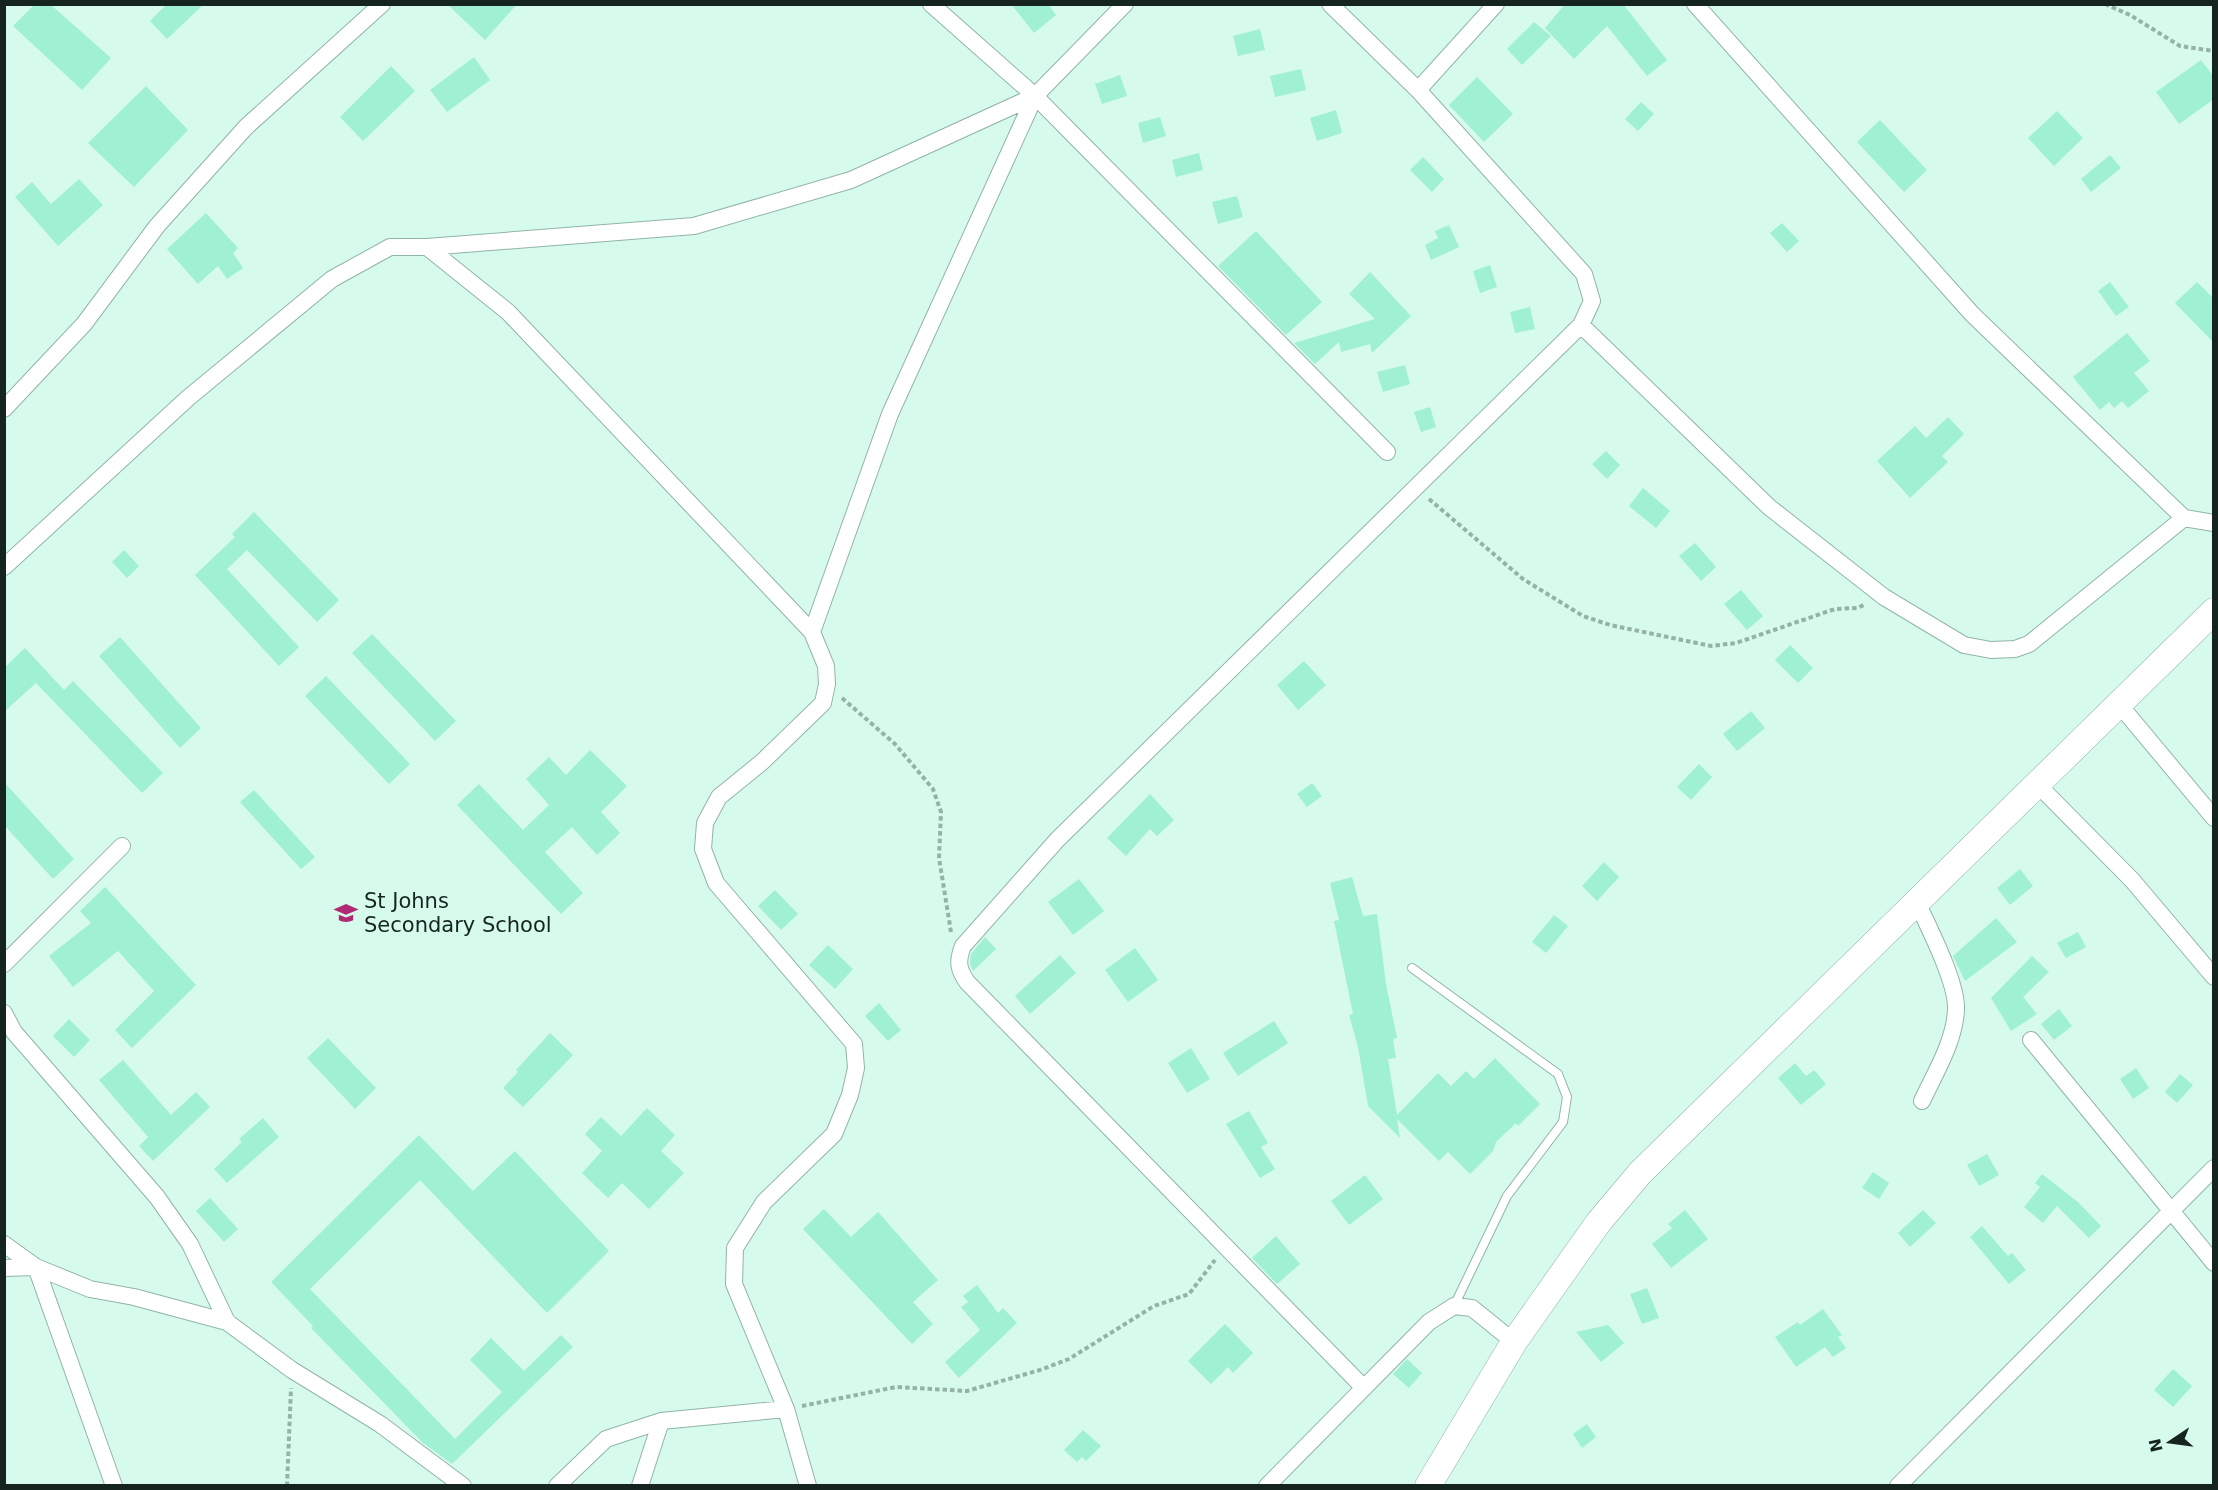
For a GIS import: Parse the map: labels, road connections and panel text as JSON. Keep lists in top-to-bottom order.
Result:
{
  "places": {
    "school or university": ["St Johns Secondary School"]
  },
  "north": "left"
}
